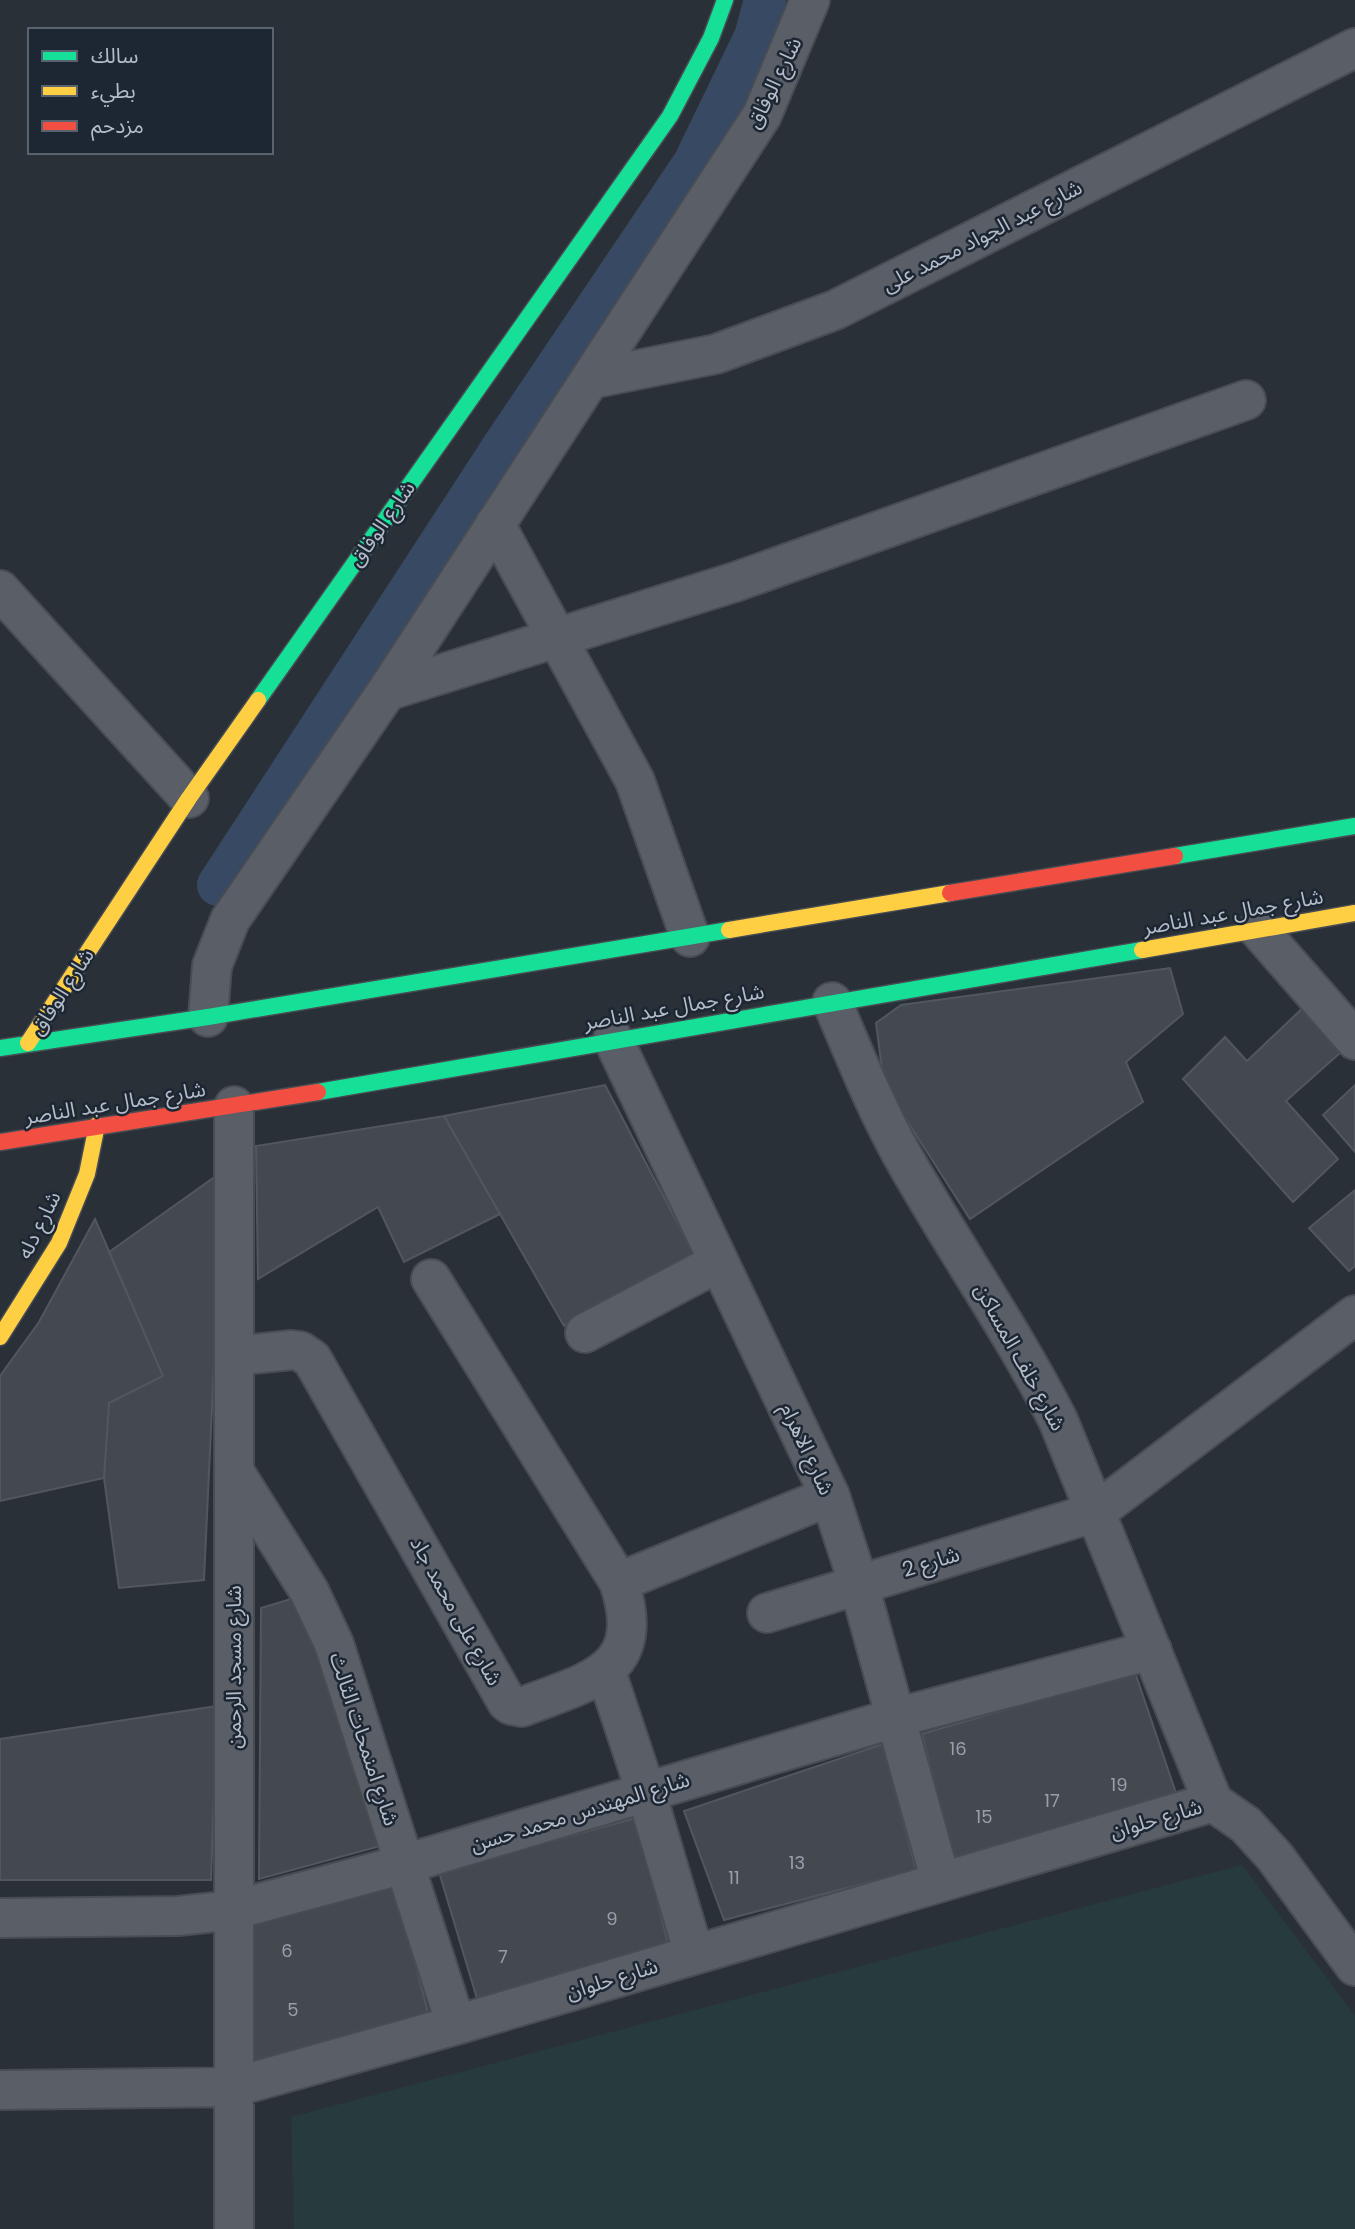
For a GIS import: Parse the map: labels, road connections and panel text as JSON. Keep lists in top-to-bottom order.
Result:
{
  "streets": {
    "main road": ["شارع الوفاق", "شارع جمال عبد الناصر", "شارع دله"],
    "street": [
      "شارع عبد الجواد محمد على",
      "شارع خلف المساكن",
      "شارع الاهرام",
      "شارع 2",
      "شارع على محمد جاد",
      "شارع مسجد الرحمن",
      "شارع امنمحات الثالث",
      "شارع المهندس محمد حسن",
      "شارع حلوان"
    ]
  },
  "crossings": [
    ["شارع الوفاق", "شارع عبد الجواد محمد على"],
    ["شارع جمال عبد الناصر", "شارع دله"],
    ["شارع جمال عبد الناصر", "شارع خلف المساكن"],
    ["شارع جمال عبد الناصر", "شارع الاهرام"],
    ["شارع جمال عبد الناصر", "شارع مسجد الرحمن"],
    ["شارع خلف المساكن", "شارع 2"],
    ["شارع خلف المساكن", "شارع المهندس محمد حسن"],
    ["شارع خلف المساكن", "شارع حلوان"],
    ["شارع الاهرام", "شارع 2"],
    ["شارع الاهرام", "شارع المهندس محمد حسن"],
    ["شارع الاهرام", "شارع حلوان"],
    ["شارع على محمد جاد", "شارع مسجد الرحمن"],
    ["شارع مسجد الرحمن", "شارع امنمحات الثالث"],
    ["شارع مسجد الرحمن", "شارع المهندس محمد حسن"],
    ["شارع مسجد الرحمن", "شارع حلوان"],
    ["شارع امنمحات الثالث", "شارع المهندس محمد حسن"],
    ["شارع امنمحات الثالث", "شارع حلوان"]
  ],
  "house_numbers": [
    "16",
    "19",
    "17",
    "15",
    "13",
    "11",
    "9",
    "6",
    "7",
    "5"
  ],
  "legend": ["سالك", "بطيء", "مزدحم"]
}
